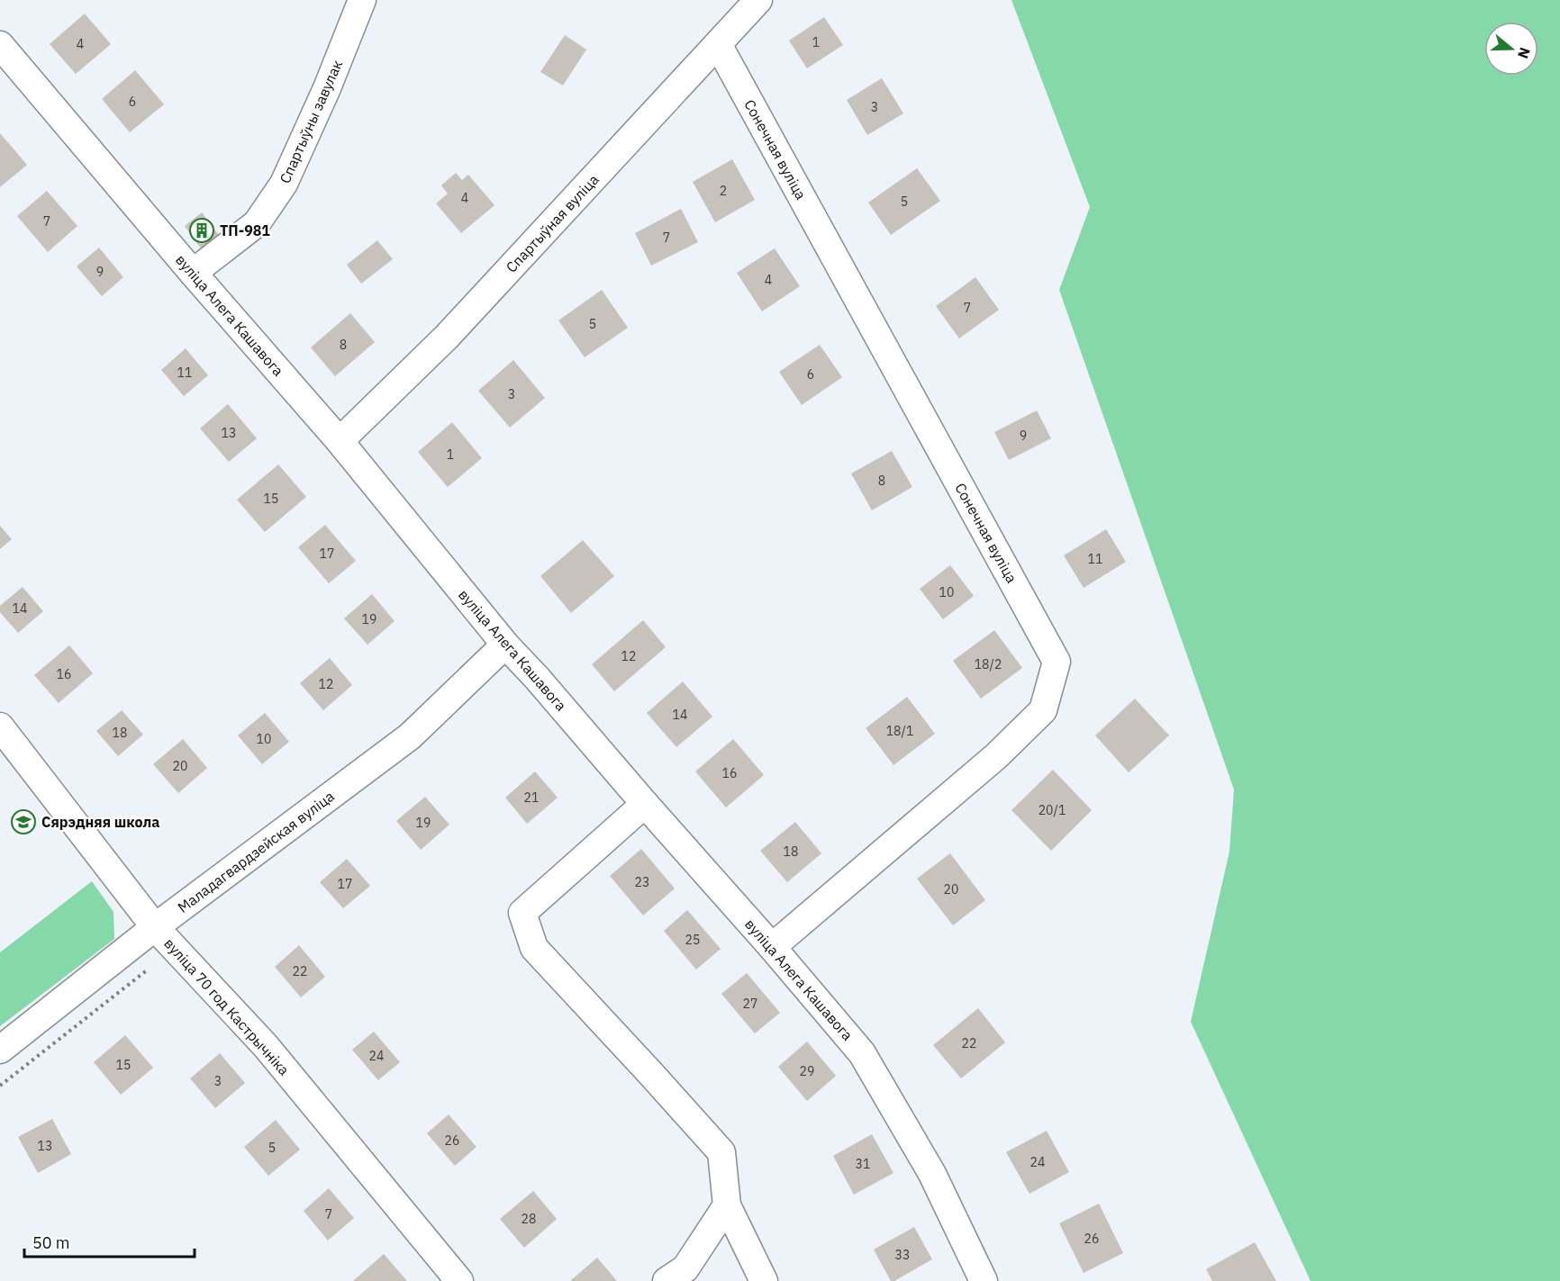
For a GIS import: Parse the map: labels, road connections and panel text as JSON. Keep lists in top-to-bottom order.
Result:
{
  "streets": {
    "street": [
      "Спартыўны завулак",
      "Сонечная вуліца",
      "Спартыўная вуліца",
      "вуліца Алега Кашавога",
      "Маладагвардзейская вуліца",
      "вуліца 70 год Кастрычніка"
    ]
  },
  "crossings": [
    ["Спартыўны завулак", "вуліца Алега Кашавога"],
    ["Сонечная вуліца", "Спартыўная вуліца"],
    ["Сонечная вуліца", "вуліца Алега Кашавога"],
    ["Спартыўная вуліца", "вуліца Алега Кашавога"],
    ["вуліца Алега Кашавога", "Маладагвардзейская вуліца"],
    ["Маладагвардзейская вуліца", "вуліца 70 год Кастрычніка"]
  ],
  "places": {
    "building": ["ТП-981"],
    "school or university": ["Сярэдняя школа"]
  },
  "house_numbers": [
    "1",
    "4",
    "6",
    "3",
    "2",
    "4",
    "5",
    "7",
    "7",
    "9",
    "4",
    "7",
    "5",
    "8",
    "11",
    "6",
    "3",
    "13",
    "9",
    "1",
    "8",
    "15",
    "17",
    "11",
    "10",
    "14",
    "19",
    "12",
    "18/2",
    "16",
    "12",
    "14",
    "18/1",
    "18",
    "10",
    "20",
    "16",
    "21",
    "20/1",
    "19",
    "18",
    "23",
    "17",
    "20",
    "25",
    "22",
    "27",
    "22",
    "24",
    "15",
    "29",
    "3",
    "26",
    "13",
    "5",
    "24",
    "31",
    "7",
    "28",
    "26",
    "33"
  ],
  "scale_bar": "50 m",
  "north": "right"
}
